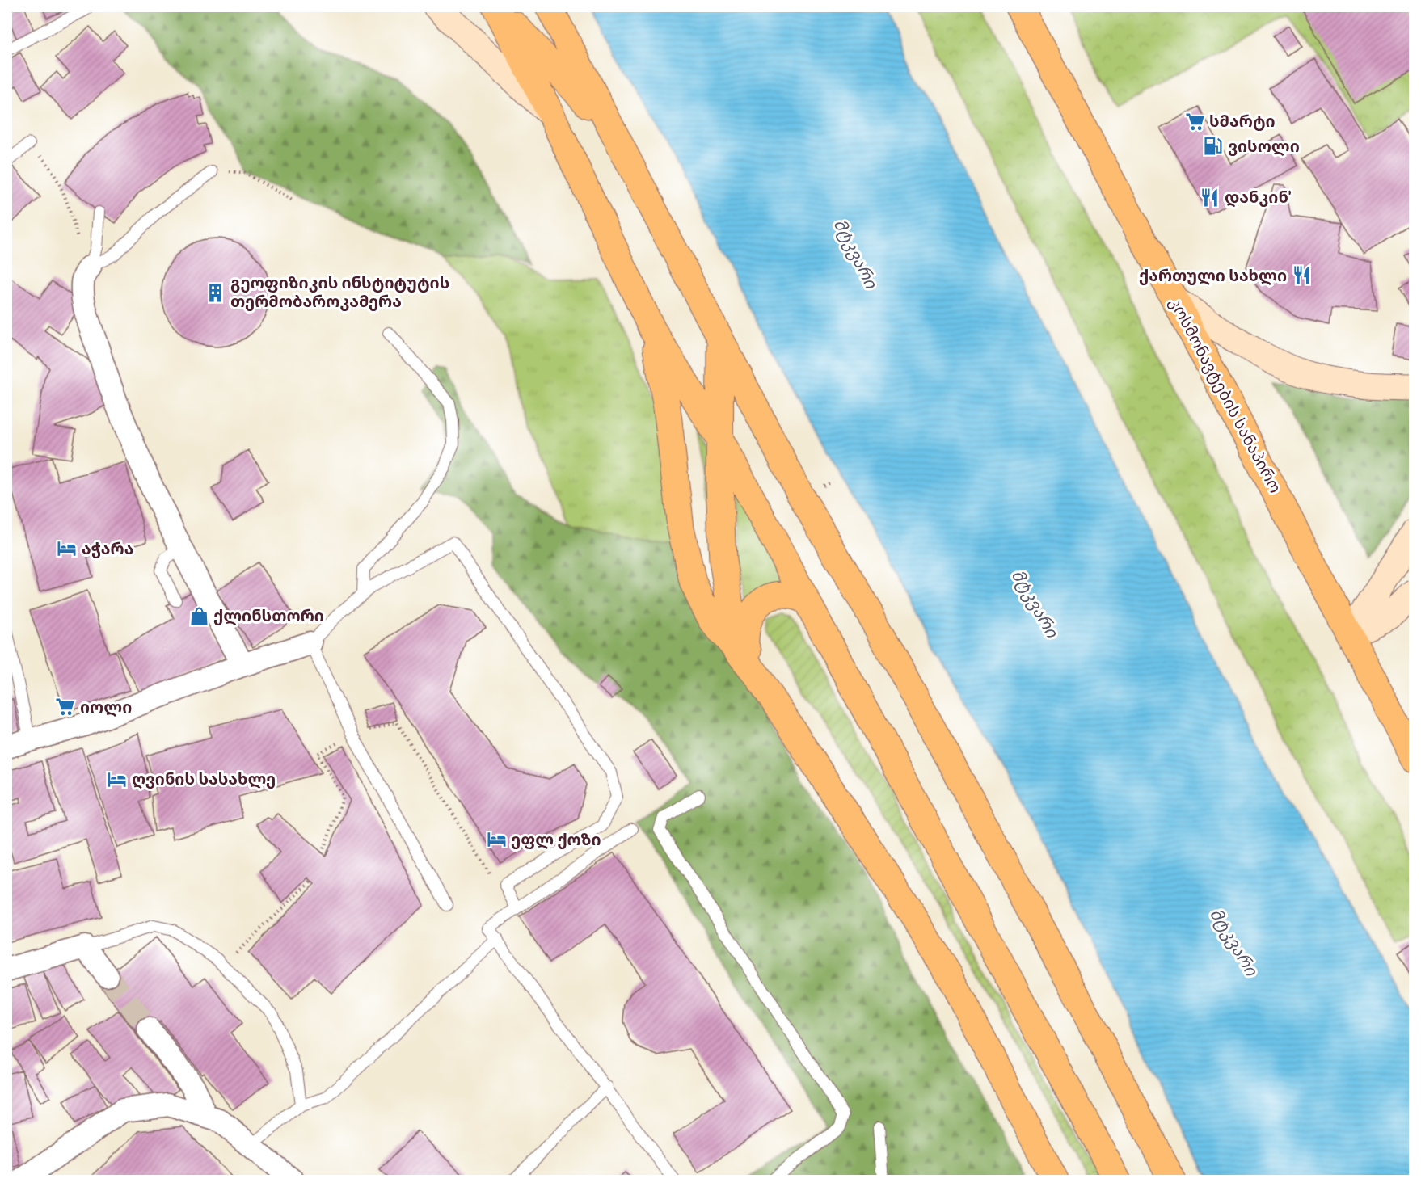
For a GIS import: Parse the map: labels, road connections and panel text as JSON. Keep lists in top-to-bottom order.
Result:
{
  "streets": {
    "main road": ["კოსმონავტების სანაპირო"]
  },
  "water": ["მტკვარი"],
  "places": {
    "supermarket": ["სმარტი", "იოლი"],
    "fuel station": ["ვისოლი"],
    "restaurant": ["დანკინ'", "ქართული სახლი"],
    "building": ["გეოფიზიკის ინსტიტუტის თერმობაროკამერა"],
    "hotel": ["აჭარა", "ღვინის სასახლე", "ეფლ ქოზი"],
    "shop": ["ქლინსთორი"]
  }
}
